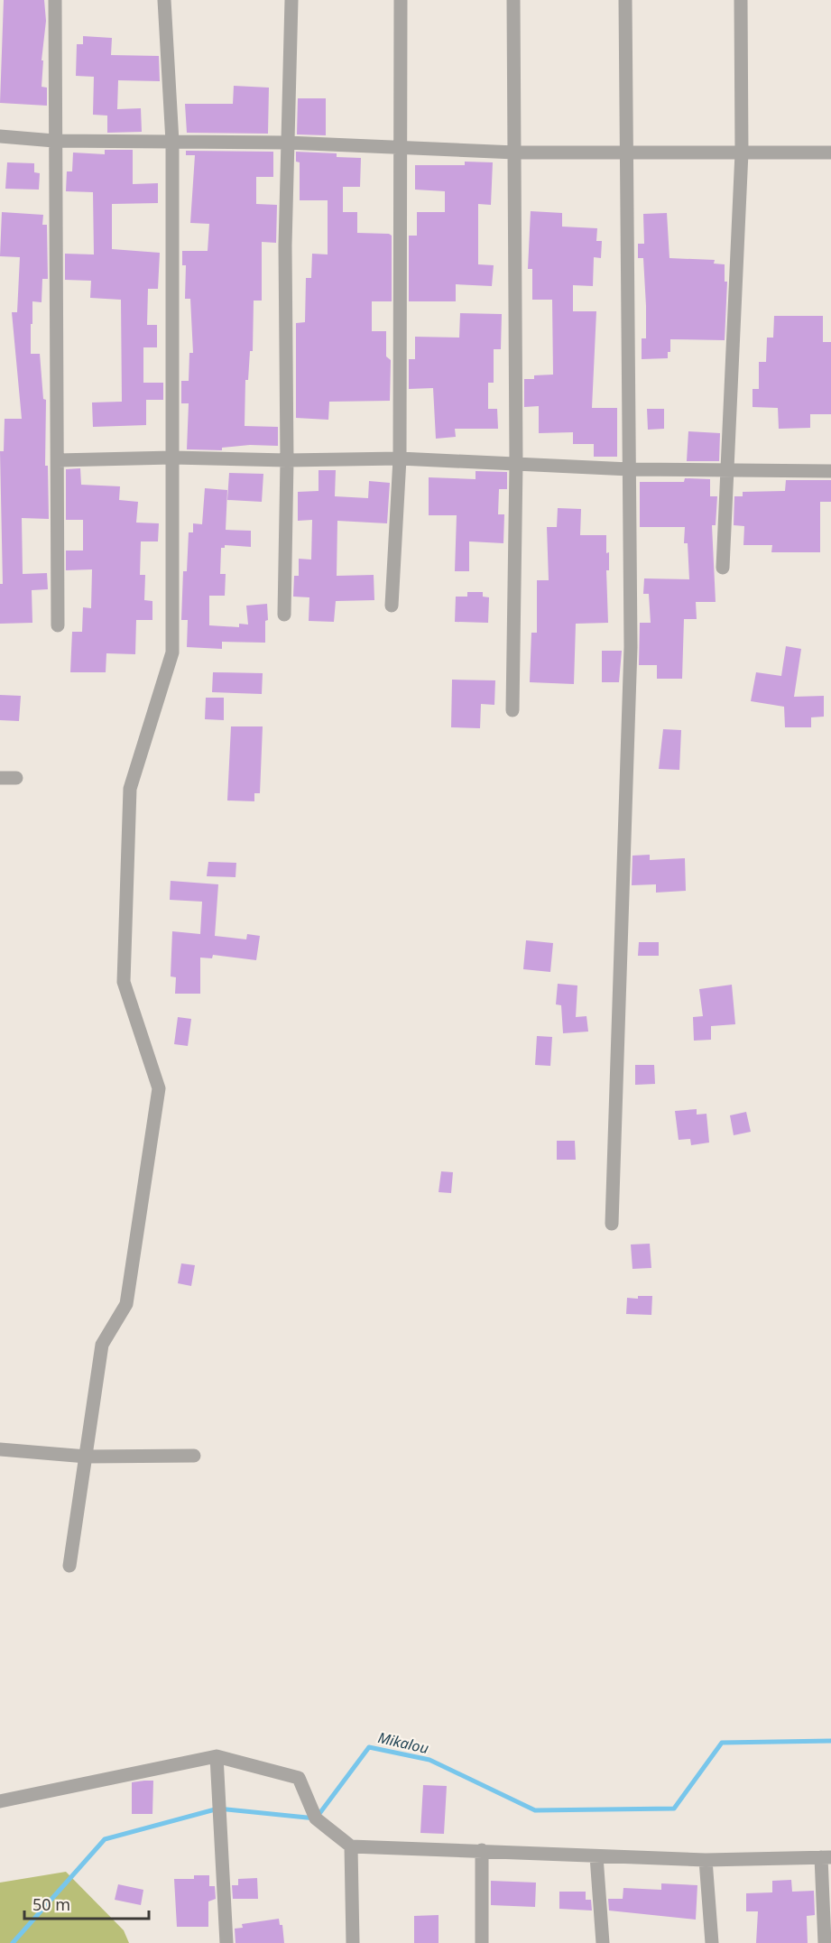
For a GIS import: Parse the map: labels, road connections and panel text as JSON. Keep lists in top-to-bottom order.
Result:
{
  "water": ["Mikalou"],
  "scale_bar": "50 m"
}
